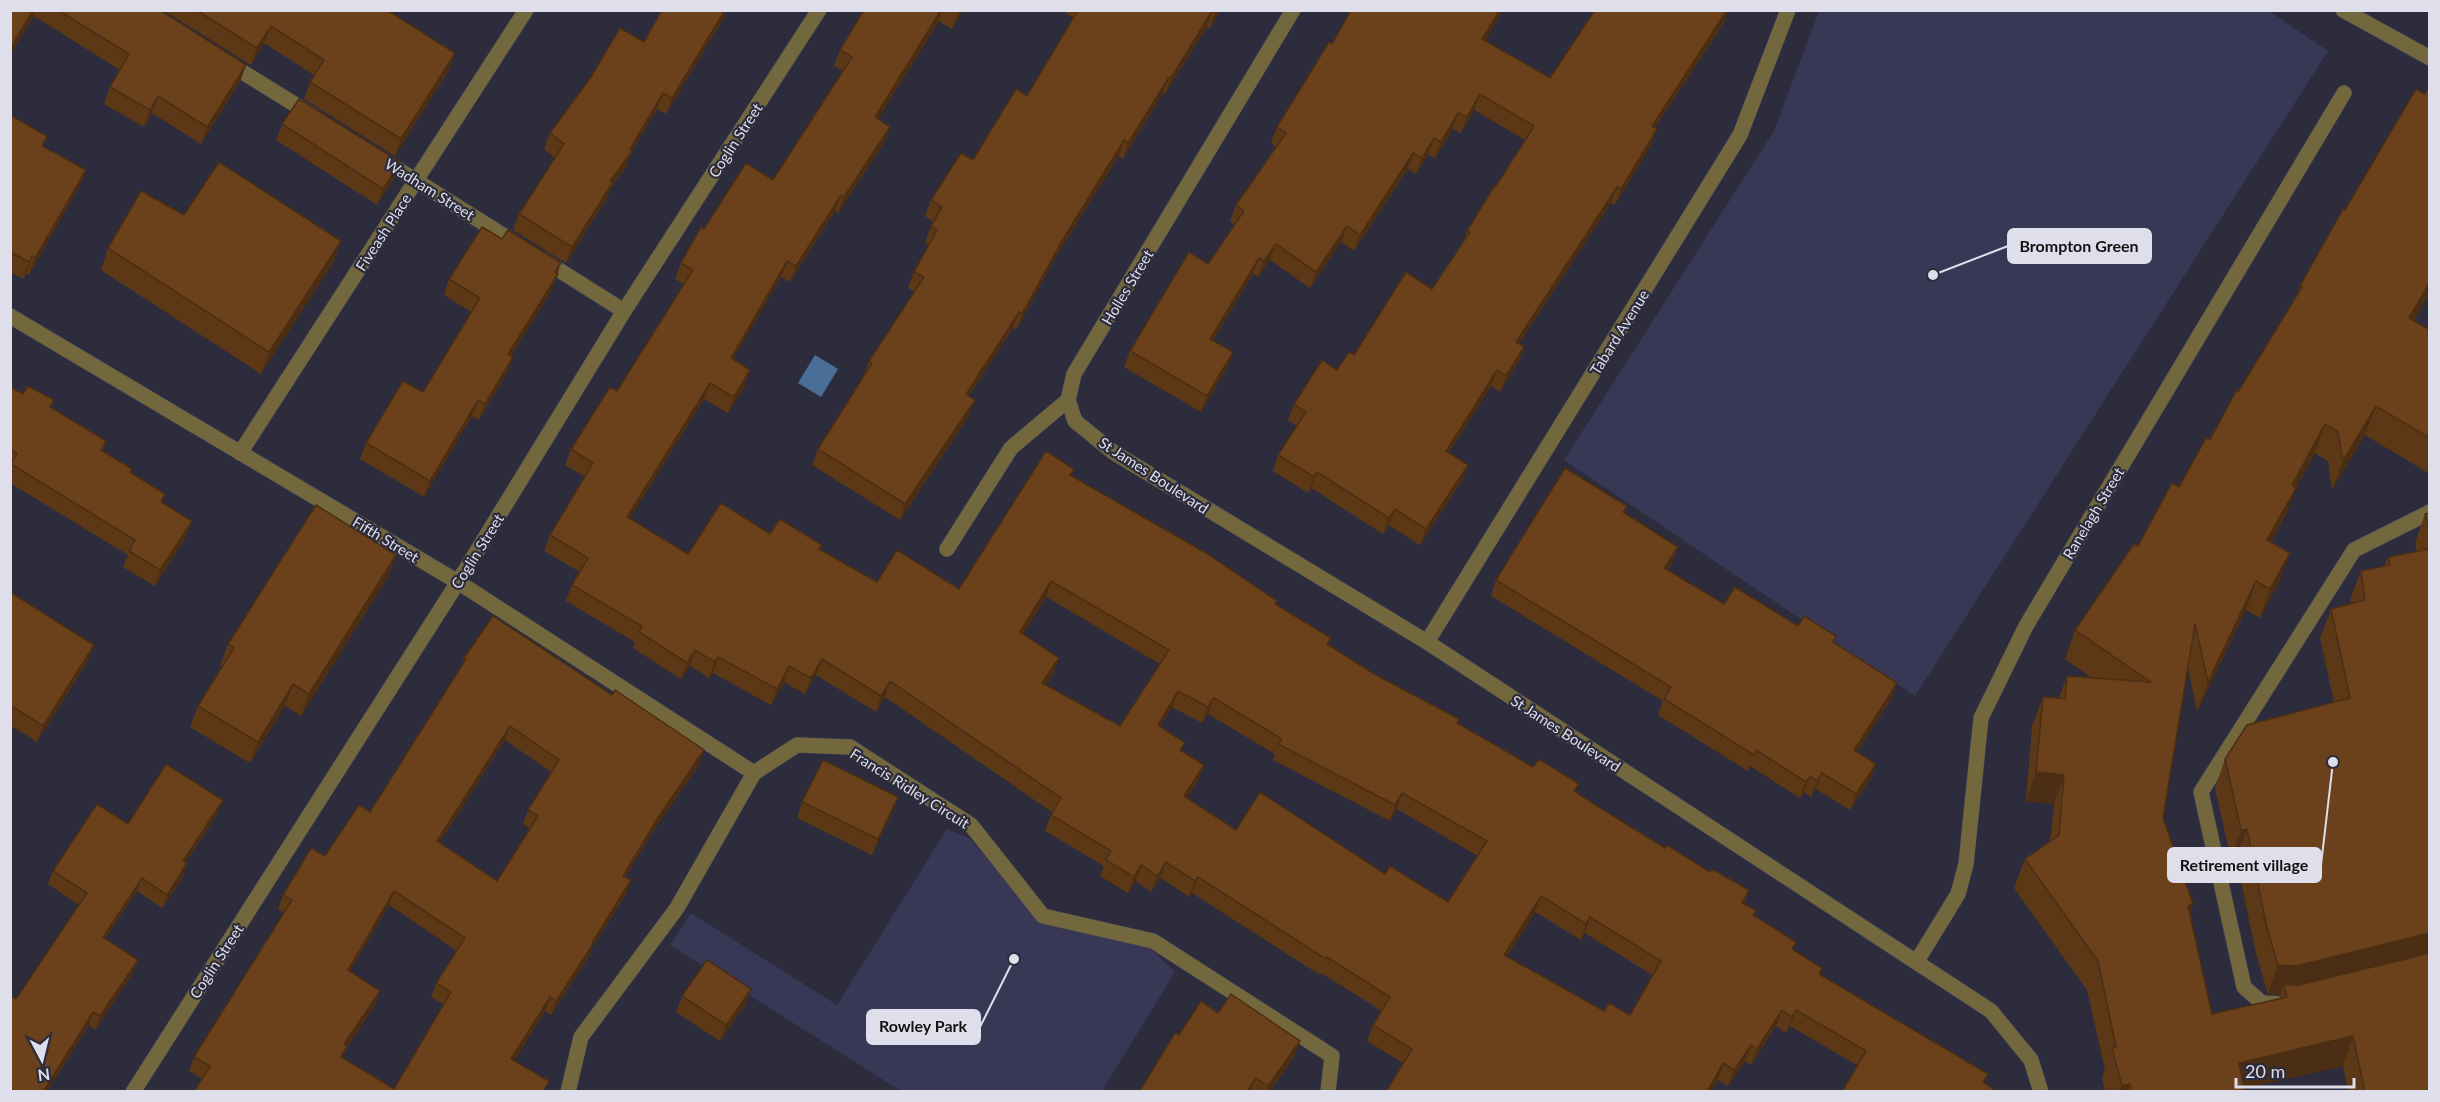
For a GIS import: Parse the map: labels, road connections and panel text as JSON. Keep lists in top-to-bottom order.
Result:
{
  "streets": {
    "street": [
      "Coglin Street",
      "Wadham Street",
      "Fiveash Place",
      "Holles Street",
      "Tabard Avenue",
      "St James Boulevard",
      "Ranelagh Street",
      "Fifth Street",
      "Francis Ridley Circuit"
    ]
  },
  "crossings": [
    ["Coglin Street", "Wadham Street"],
    ["Coglin Street", "Fifth Street"],
    ["Wadham Street", "Fiveash Place"],
    ["Fiveash Place", "Fifth Street"],
    ["Holles Street", "St James Boulevard"],
    ["Tabard Avenue", "St James Boulevard"],
    ["St James Boulevard", "Ranelagh Street"],
    ["Fifth Street", "Francis Ridley Circuit"]
  ],
  "places": ["Brompton Green", "Retirement village", "Rowley Park"],
  "scale_bar": "20 m",
  "north": "bottom"
}
